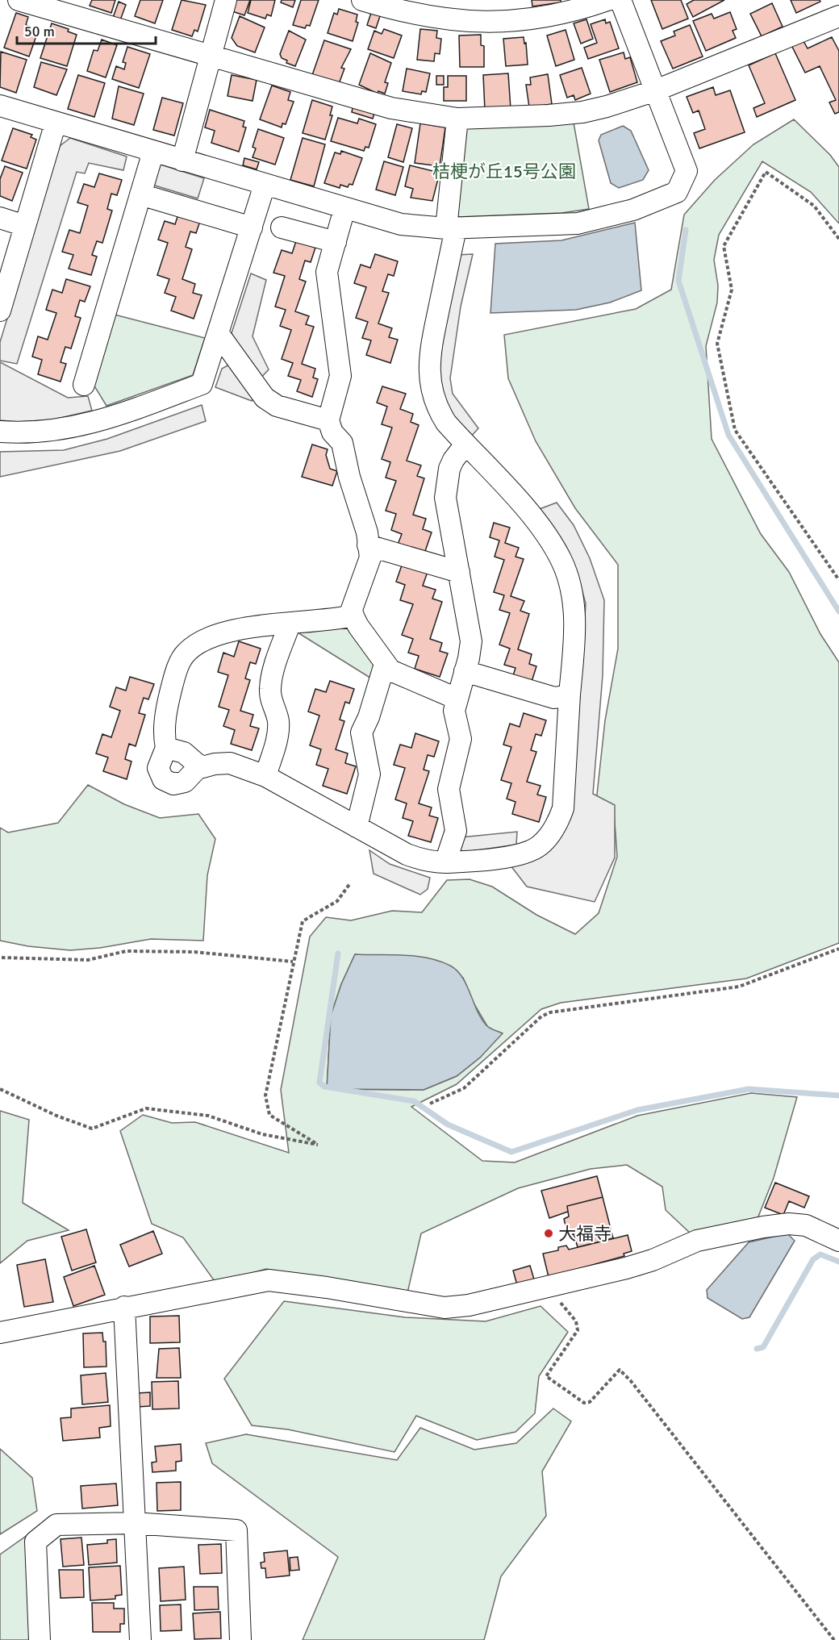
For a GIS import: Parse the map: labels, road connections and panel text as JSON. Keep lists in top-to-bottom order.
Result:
{
  "parks": ["桔梗が丘15号公園"],
  "places": ["大福寺"],
  "scale_bar": "50 m"
}
